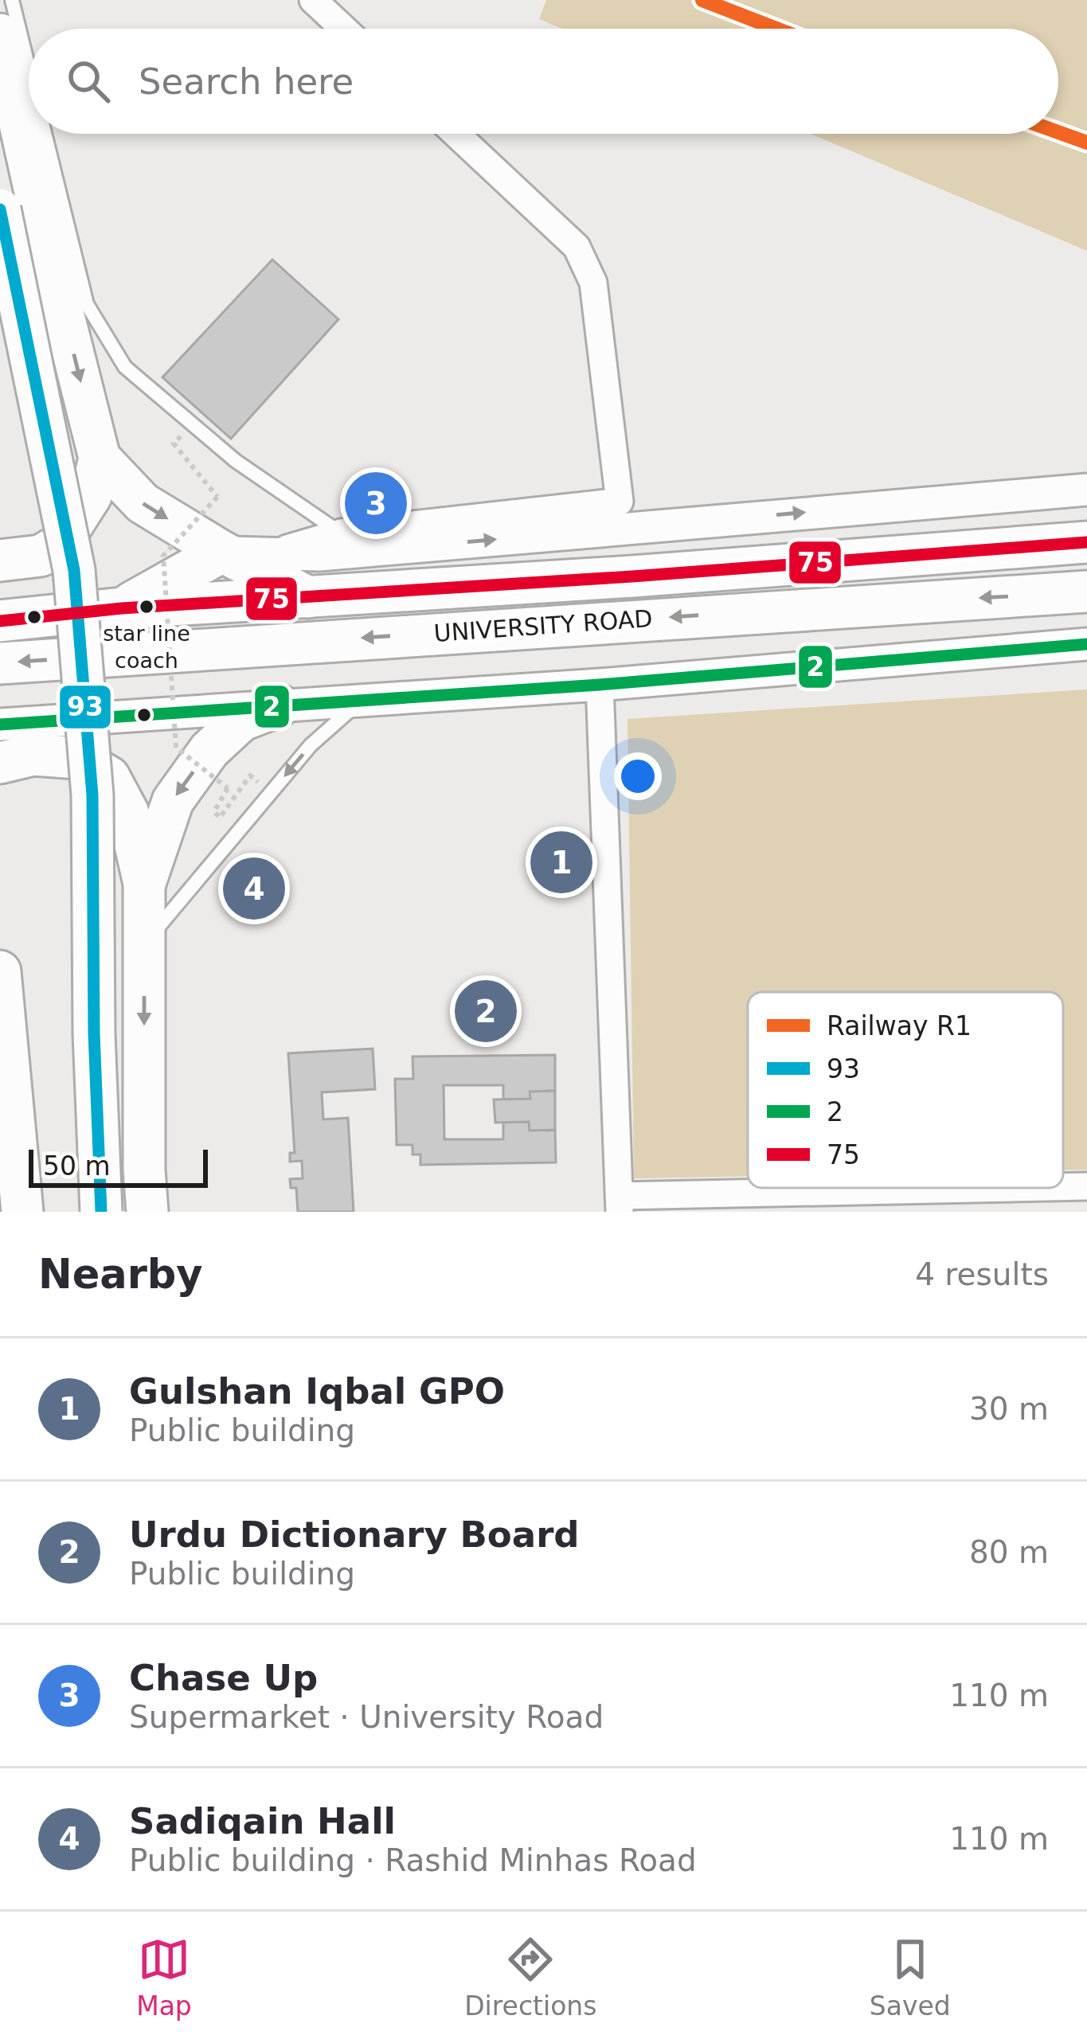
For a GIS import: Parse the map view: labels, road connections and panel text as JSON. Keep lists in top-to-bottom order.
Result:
{
  "streets": {
    "main road": ["UNIVERSITY ROAD"]
  },
  "places": ["star line coach"],
  "lines": [
    "rail line R1",
    "transit line 93",
    "transit line 75",
    "transit line 2"
  ],
  "legend": [
    "Railway R1",
    "93",
    "2",
    "75"
  ],
  "scale_bar": "50 m",
  "page": {
    "search": "Search here",
    "pins": [
      "3",
      "1",
      "4",
      "2"
    ],
    "scale": "50 m",
    "heading": ["Nearby", "4 results"],
    "list": [
      {
        "mark": "1",
        "name": "Gulshan Iqbal GPO",
        "note": "Public building",
        "value": "30 m"
      },
      {
        "mark": "2",
        "name": "Urdu Dictionary Board",
        "note": "Public building",
        "value": "80 m"
      },
      {
        "mark": "3",
        "name": "Chase Up",
        "note": "Supermarket · University Road",
        "value": "110 m"
      },
      {
        "mark": "4",
        "name": "Sadiqain Hall",
        "note": "Public building · Rashid Minhas Road",
        "value": "110 m"
      }
    ],
    "nav": ["Map", "Directions", "Saved"]
  }
}
